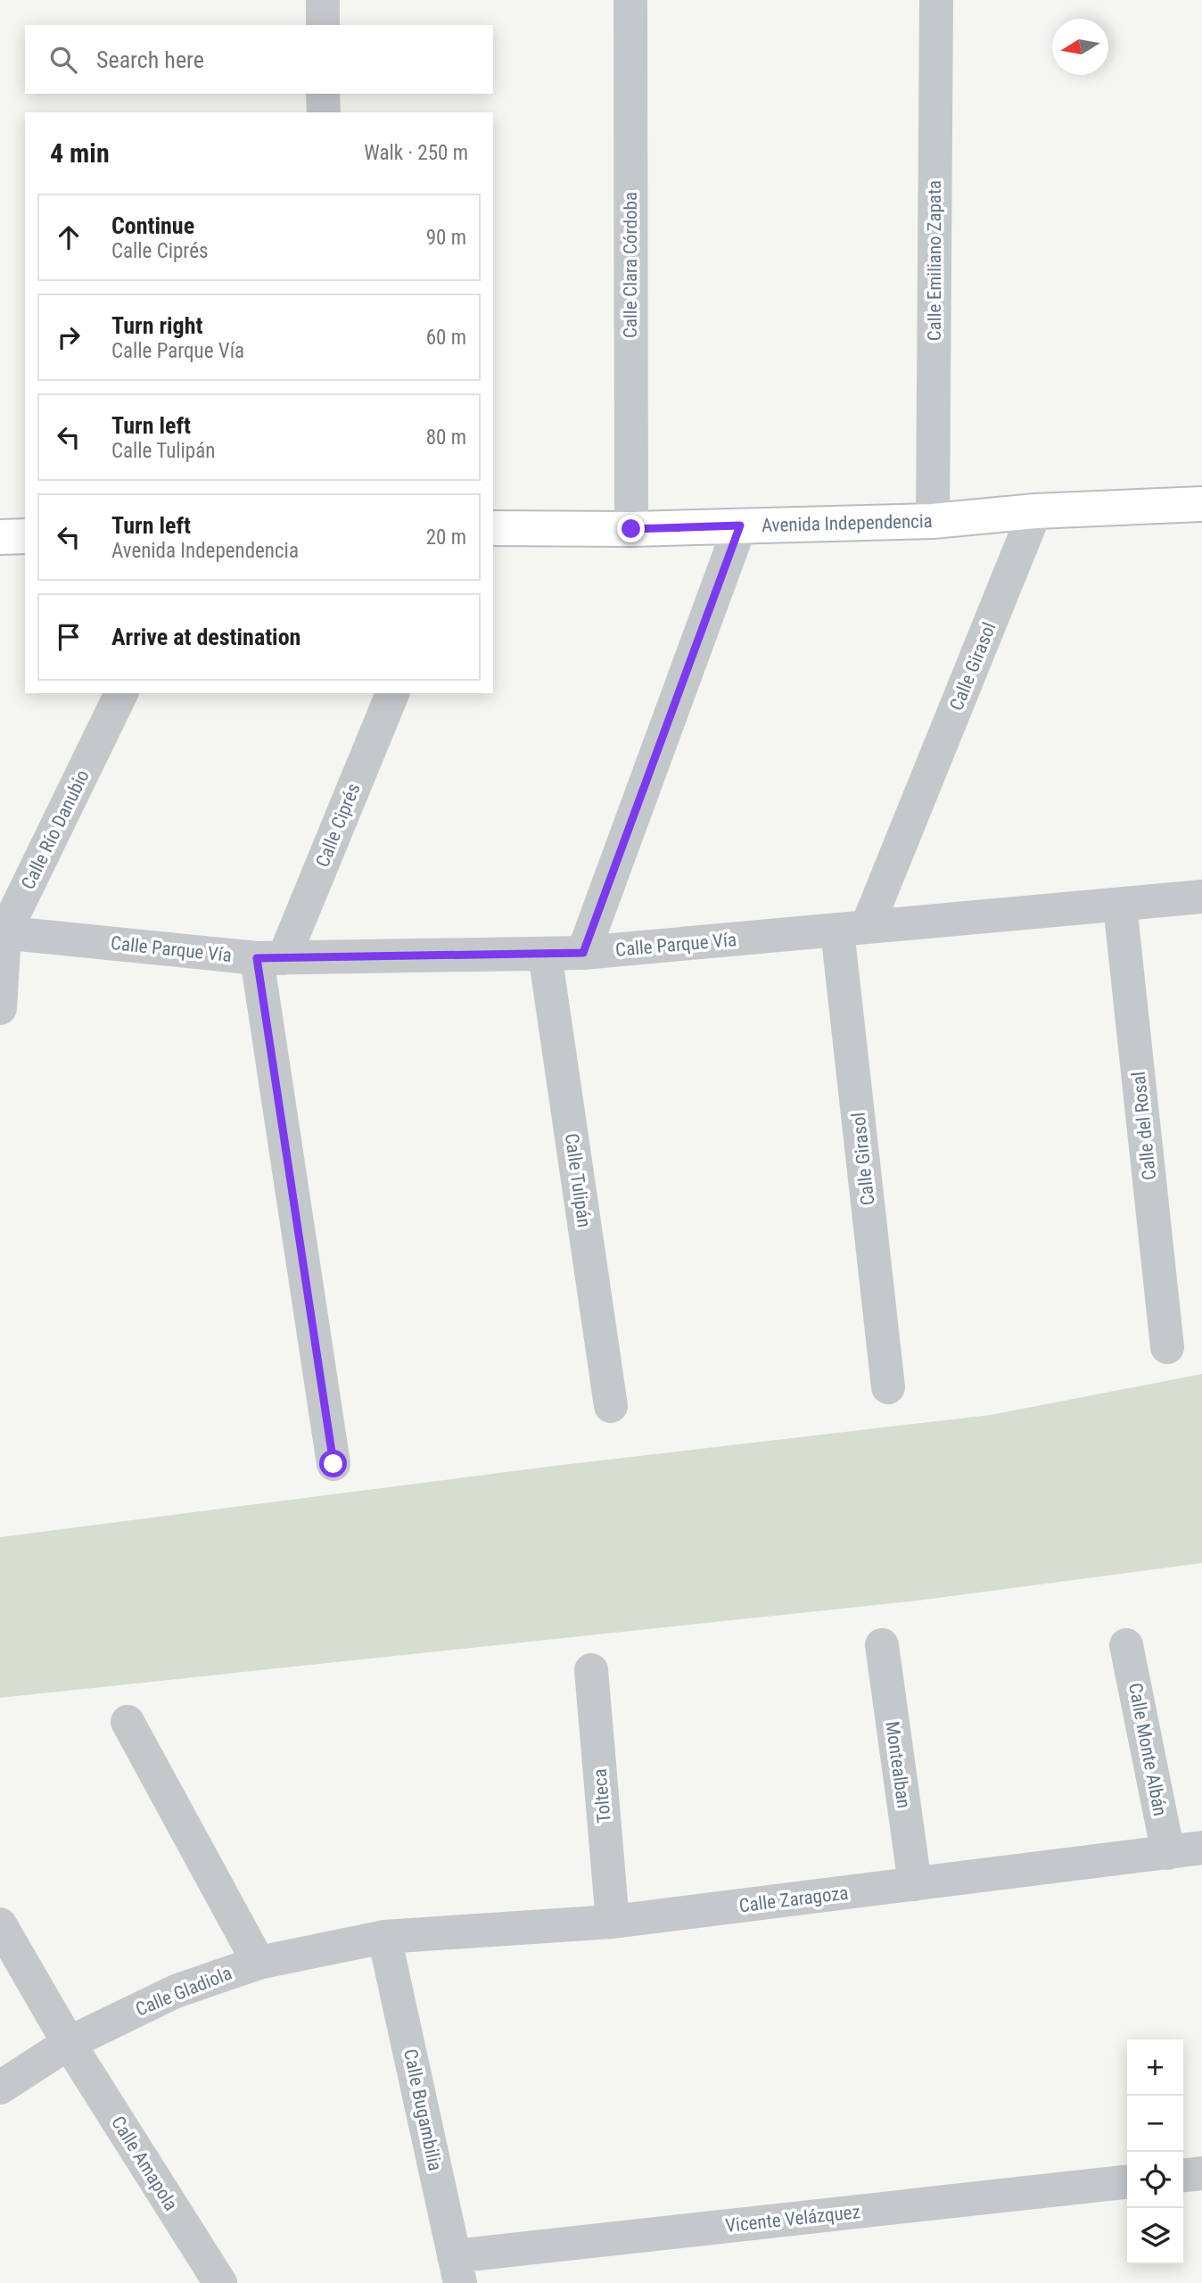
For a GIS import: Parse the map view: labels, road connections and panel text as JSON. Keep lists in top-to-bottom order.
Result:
{
  "streets": {
    "street": [
      "Calle Emiliano Zapata",
      "Calle Clara Córdoba",
      "Avenida Independencia",
      "Calle Girasol",
      "Calle Ciprés",
      "Calle Río Danubio",
      "Calle Parque Vía",
      "Calle del Rosal",
      "Calle Tulipán",
      "Calle Monte Albán",
      "Montealban",
      "Tolteca",
      "Calle Zaragoza",
      "Calle Gladiola",
      "Calle Bugambilia",
      "Calle Amapola",
      "Vicente Velázquez"
    ]
  },
  "crossings": [
    ["Calle Emiliano Zapata", "Avenida Independencia"],
    ["Calle Clara Córdoba", "Avenida Independencia"],
    ["Avenida Independencia", "Calle Girasol"],
    ["Calle Girasol", "Calle Parque Vía"],
    ["Calle Ciprés", "Calle Parque Vía"],
    ["Calle Río Danubio", "Calle Parque Vía"],
    ["Calle Parque Vía", "Calle del Rosal"],
    ["Calle Parque Vía", "Calle Tulipán"],
    ["Calle Monte Albán", "Calle Zaragoza"],
    ["Montealban", "Calle Zaragoza"],
    ["Tolteca", "Calle Zaragoza"],
    ["Calle Zaragoza", "Calle Gladiola"],
    ["Calle Zaragoza", "Calle Bugambilia"],
    ["Calle Gladiola", "Calle Bugambilia"],
    ["Calle Gladiola", "Calle Amapola"],
    ["Calle Bugambilia", "Vicente Velázquez"]
  ],
  "north": "left",
  "page": {
    "search": "Search here",
    "heading": ["4 min", "Walk · 250 m"],
    "list": [
      ["Continue", "Calle Ciprés", "90 m"],
      ["Turn right", "Calle Parque Vía", "60 m"],
      ["Turn left", "Calle Tulipán", "80 m"],
      ["Turn left", "Avenida Independencia", "20 m"],
      "Arrive at destination"
    ],
    "map_buttons": ["+", "−"]
  }
}
